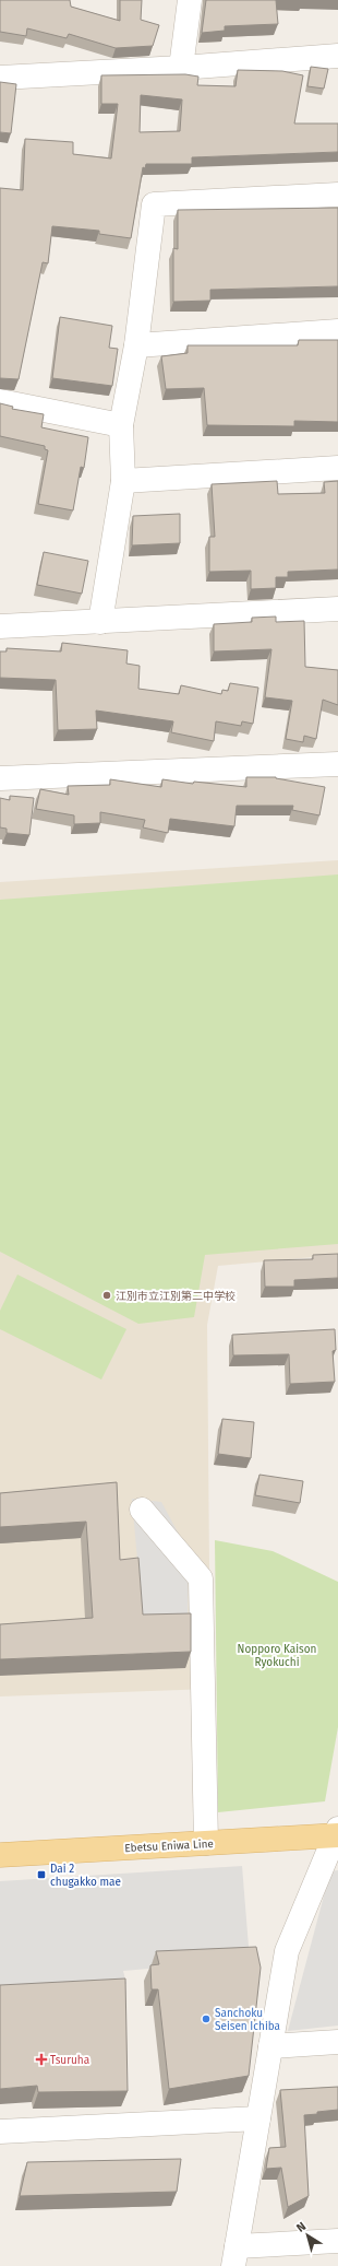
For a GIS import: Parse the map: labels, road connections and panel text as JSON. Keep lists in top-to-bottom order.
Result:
{
  "streets": {
    "main road": ["Ebetsu Eniwa Line"]
  },
  "parks": ["Nopporo Kaison Ryokuchi"],
  "places": {
    "other": ["江別市立江別第二中学校", "Sanchoku Seisen Ichiba"],
    "transit": ["Dai 2 chugakko mae"],
    "health": ["Tsuruha"]
  },
  "north": "top left"
}
